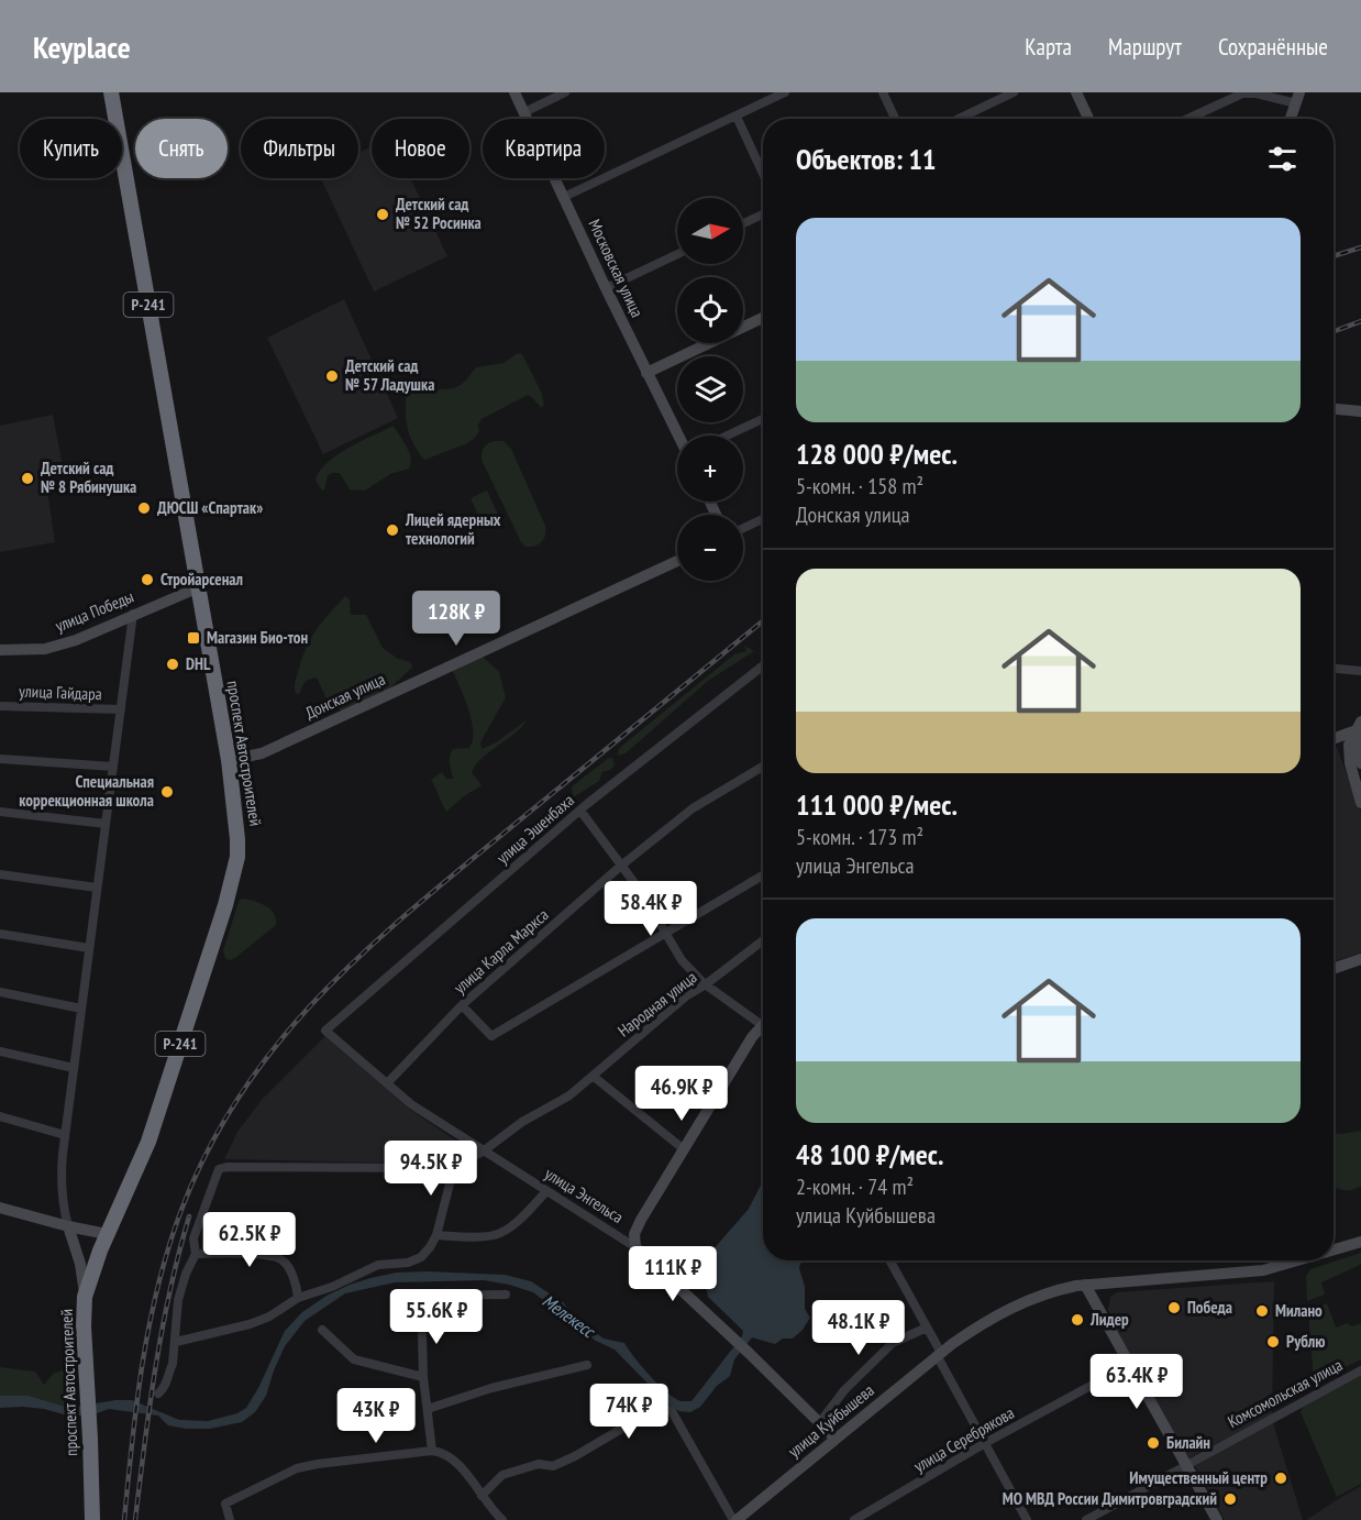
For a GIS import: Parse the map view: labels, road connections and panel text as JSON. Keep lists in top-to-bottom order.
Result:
{
  "streets": {
    "highway": ["Р-241", "проспект Автостроителей"],
    "street": [
      "Московская улица",
      "улица Победы",
      "улица Гайдара",
      "Донская улица",
      "улица Эшенбаха",
      "улица Карла Маркса",
      "Народная улица",
      "улица Энгельса",
      "Комсомольская улица",
      "улица Куйбышева",
      "улица Серебрякова"
    ]
  },
  "crossings": [
    ["улица Победы", "проспект Автостроителей"],
    ["Донская улица", "проспект Автостроителей"],
    ["улица Эшенбаха", "улица Энгельса"],
    ["улица Карла Маркса", "улица Энгельса"],
    ["Народная улица", "улица Энгельса"],
    ["улица Энгельса", "улица Куйбышева"]
  ],
  "water": ["Мелекесс"],
  "places": {
    "other": [
      "Детский сад № 52 Росинка",
      "Детский сад № 57 Ладушка",
      "Детский сад № 8 Рябинушка",
      "ДЮСШ «Спартак»",
      "Лицей ядерных технологий",
      "Стройарсенал",
      "DHL",
      "Специальная коррекционная школа",
      "Победа",
      "Милано",
      "Лидер",
      "Рублю",
      "Билайн",
      "Имущественный центр",
      "МО МВД России Димитровградский"
    ],
    "transit": ["Магазин Био-тон"]
  },
  "north": "right",
  "page": {
    "header": "Keyplace",
    "nav": ["Карта", "Маршрут", "Сохранённые"],
    "chip": [
      "Купить",
      "Снять",
      "Фильтры",
      "Новое",
      "Квартира"
    ],
    "heading": "Объектов: 11",
    "map_buttons": ["+", "−"],
    "list": [
      {
        "name": "128 000 ₽/мес.",
        "note": "5-комн. · 158 m² · Донская улица"
      },
      {
        "name": "111 000 ₽/мес.",
        "note": "5-комн. · 173 m² · улица Энгельса"
      },
      {
        "name": "48 100 ₽/мес.",
        "note": "2-комн. · 74 m² · улица Куйбышева"
      }
    ],
    "price": [
      "128K ₽",
      "58.4K ₽",
      "46.9K ₽",
      "94.5K ₽",
      "62.5K ₽",
      "111K ₽",
      "55.6K ₽",
      "48.1K ₽",
      "63.4K ₽",
      "74K ₽",
      "43K ₽"
    ]
  }
}
